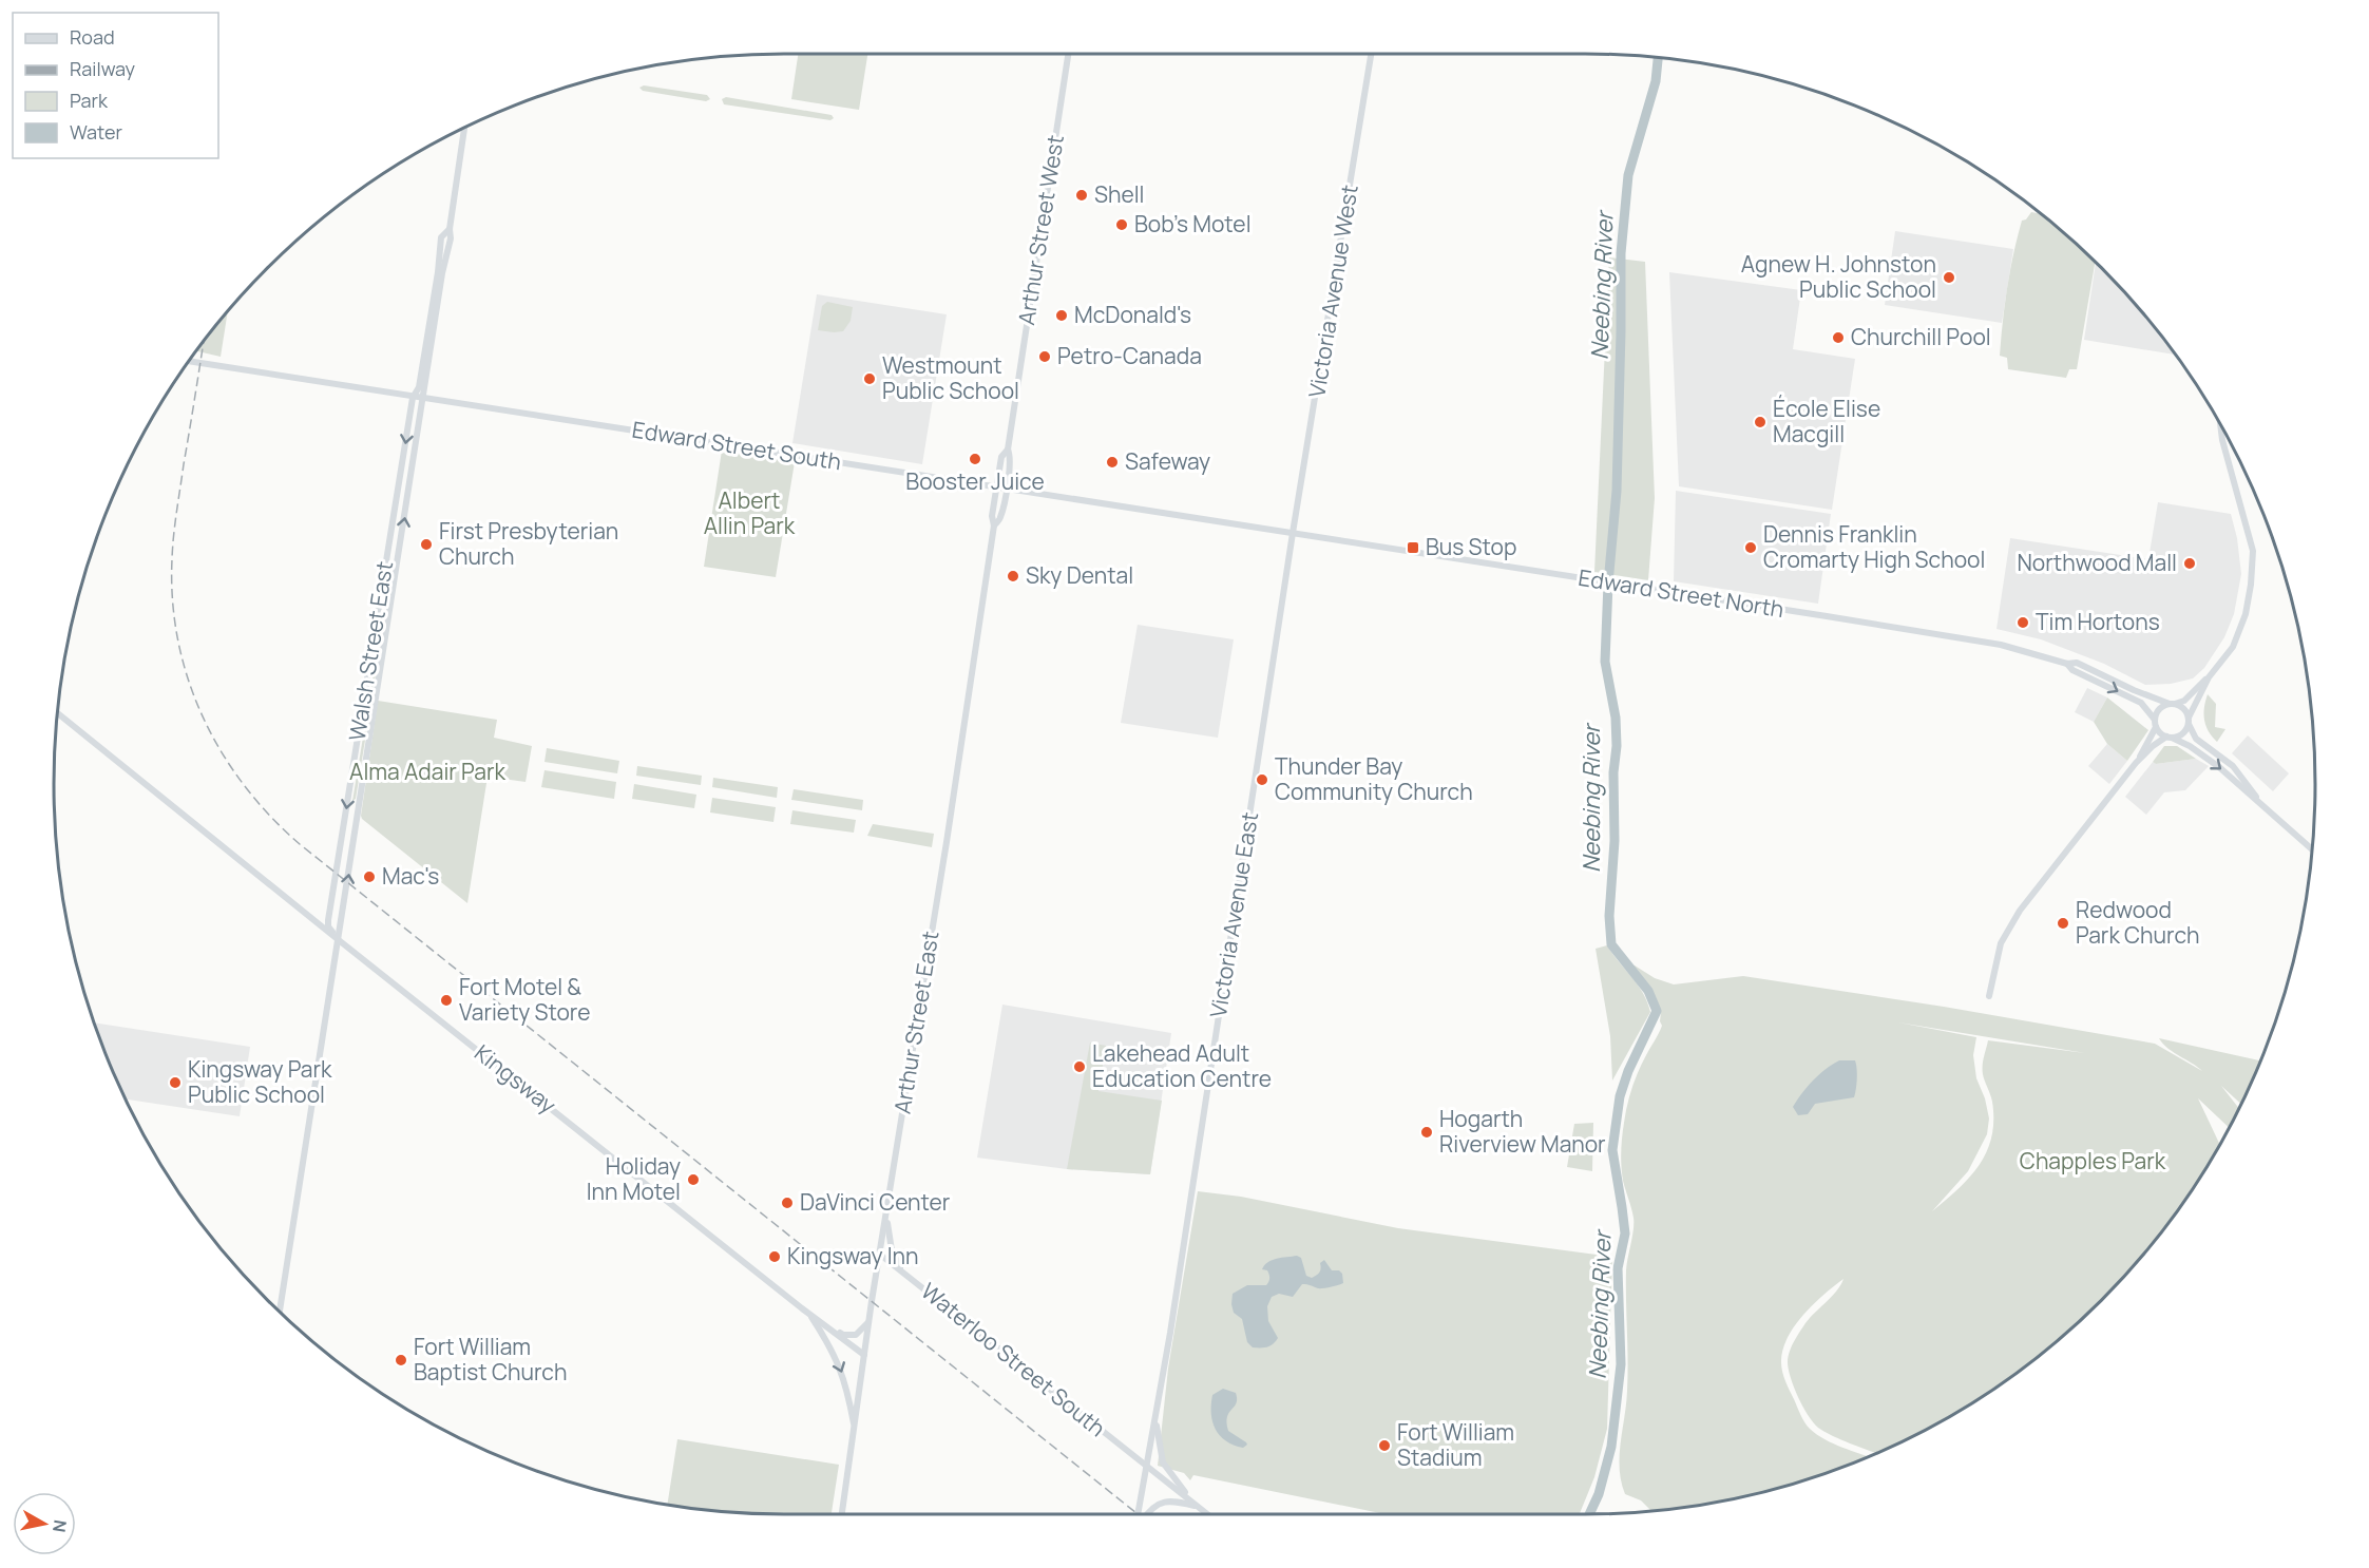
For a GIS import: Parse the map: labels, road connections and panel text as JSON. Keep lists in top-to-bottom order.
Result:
{
  "streets": {
    "main road": [
      "Arthur Street West",
      "Victoria Avenue West",
      "Edward Street South",
      "Edward Street North",
      "Walsh Street East",
      "Victoria Avenue East",
      "Arthur Street East",
      "Kingsway",
      "Waterloo Street South"
    ]
  },
  "crossings": [
    ["Arthur Street West", "Edward Street South"],
    ["Arthur Street West", "Arthur Street East"],
    ["Victoria Avenue West", "Edward Street South"],
    ["Victoria Avenue West", "Edward Street North"],
    ["Victoria Avenue West", "Victoria Avenue East"],
    ["Edward Street South", "Edward Street North"],
    ["Edward Street South", "Walsh Street East"],
    ["Edward Street South", "Victoria Avenue East"],
    ["Edward Street South", "Arthur Street East"],
    ["Edward Street North", "Victoria Avenue East"],
    ["Walsh Street East", "Kingsway"],
    ["Victoria Avenue East", "Waterloo Street South"],
    ["Arthur Street East", "Kingsway"],
    ["Arthur Street East", "Waterloo Street South"]
  ],
  "water": ["Neebing River"],
  "parks": ["Albert Allin Park", "Alma Adair Park", "Chapples Park"],
  "places": {
    "other": [
      "Shell",
      "Bob's Motel",
      "Agnew H. Johnston Public School",
      "McDonald's",
      "Churchill Pool",
      "Petro-Canada",
      "Westmount Public School",
      "École Elise Macgill",
      "Booster Juice",
      "Safeway",
      "First Presbyterian Church",
      "Dennis Franklin Cromarty High School",
      "Northwood Mall",
      "Sky Dental",
      "Tim Hortons",
      "Thunder Bay Community Church",
      "Mac's",
      "Redwood Park Church",
      "Fort Motel & Variety Store",
      "Lakehead Adult Education Centre",
      "Kingsway Park Public School",
      "Hogarth Riverview Manor",
      "Holiday Inn Motel",
      "DaVinci Center",
      "Kingsway Inn",
      "Fort William Baptist Church",
      "Fort William Stadium"
    ],
    "transit": ["Bus Stop"]
  },
  "legend": [
    "Road",
    "Railway",
    "Park",
    "Water"
  ],
  "north": "right"
}
